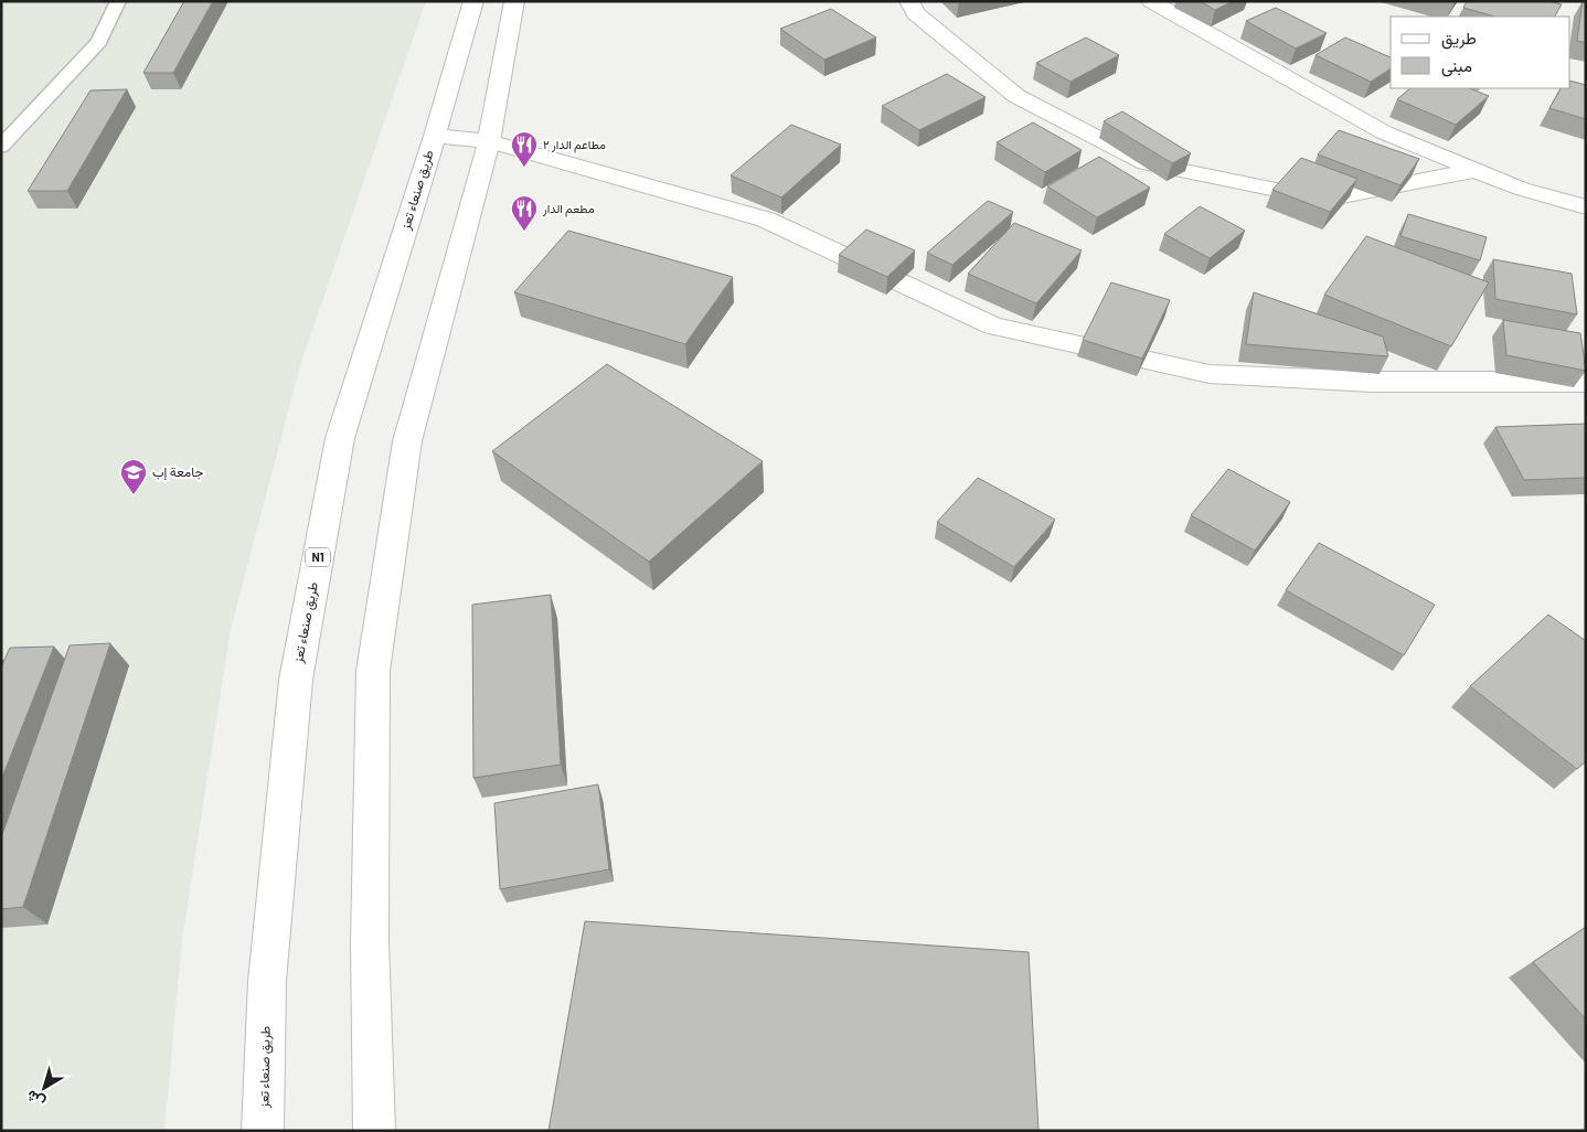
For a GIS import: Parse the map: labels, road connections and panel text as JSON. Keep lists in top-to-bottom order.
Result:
{
  "streets": {
    "main road": ["طريق صنعاء تعز", "N1"]
  },
  "places": {
    "restaurant": ["مطاعم الدار ٢", "مطعم الدار"],
    "school or university": ["جامعة إب"]
  },
  "legend": ["طريق", "مبنى"],
  "north": "bottom left"
}
